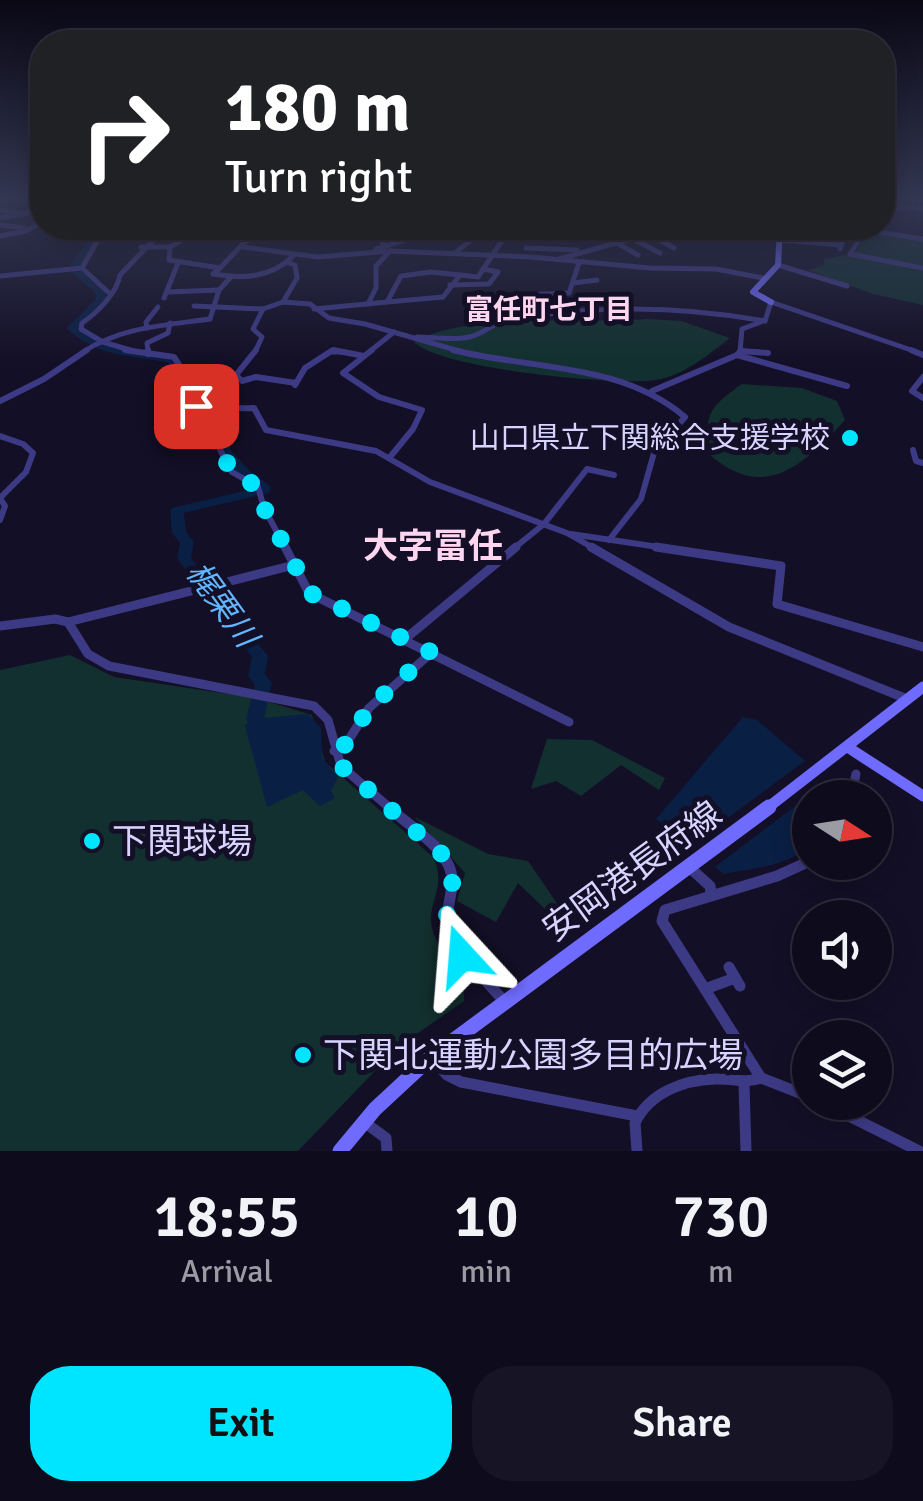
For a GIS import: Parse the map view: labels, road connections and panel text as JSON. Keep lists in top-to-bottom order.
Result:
{
  "streets": {
    "main road": ["安岡港長府線"]
  },
  "districts": ["富任町七丁目", "大字冨任"],
  "water": ["梶栗川"],
  "places": ["山口県立下関総合支援学校", "下関球場", "下関北運動公園多目的広場"],
  "north": "right",
  "page": {
    "turn": ["180 m", "Turn right"],
    "eta": [
      "18:55",
      "Arrival",
      "10",
      "min",
      "730",
      "m"
    ],
    "buttons": ["Exit", "Share"]
  }
}
